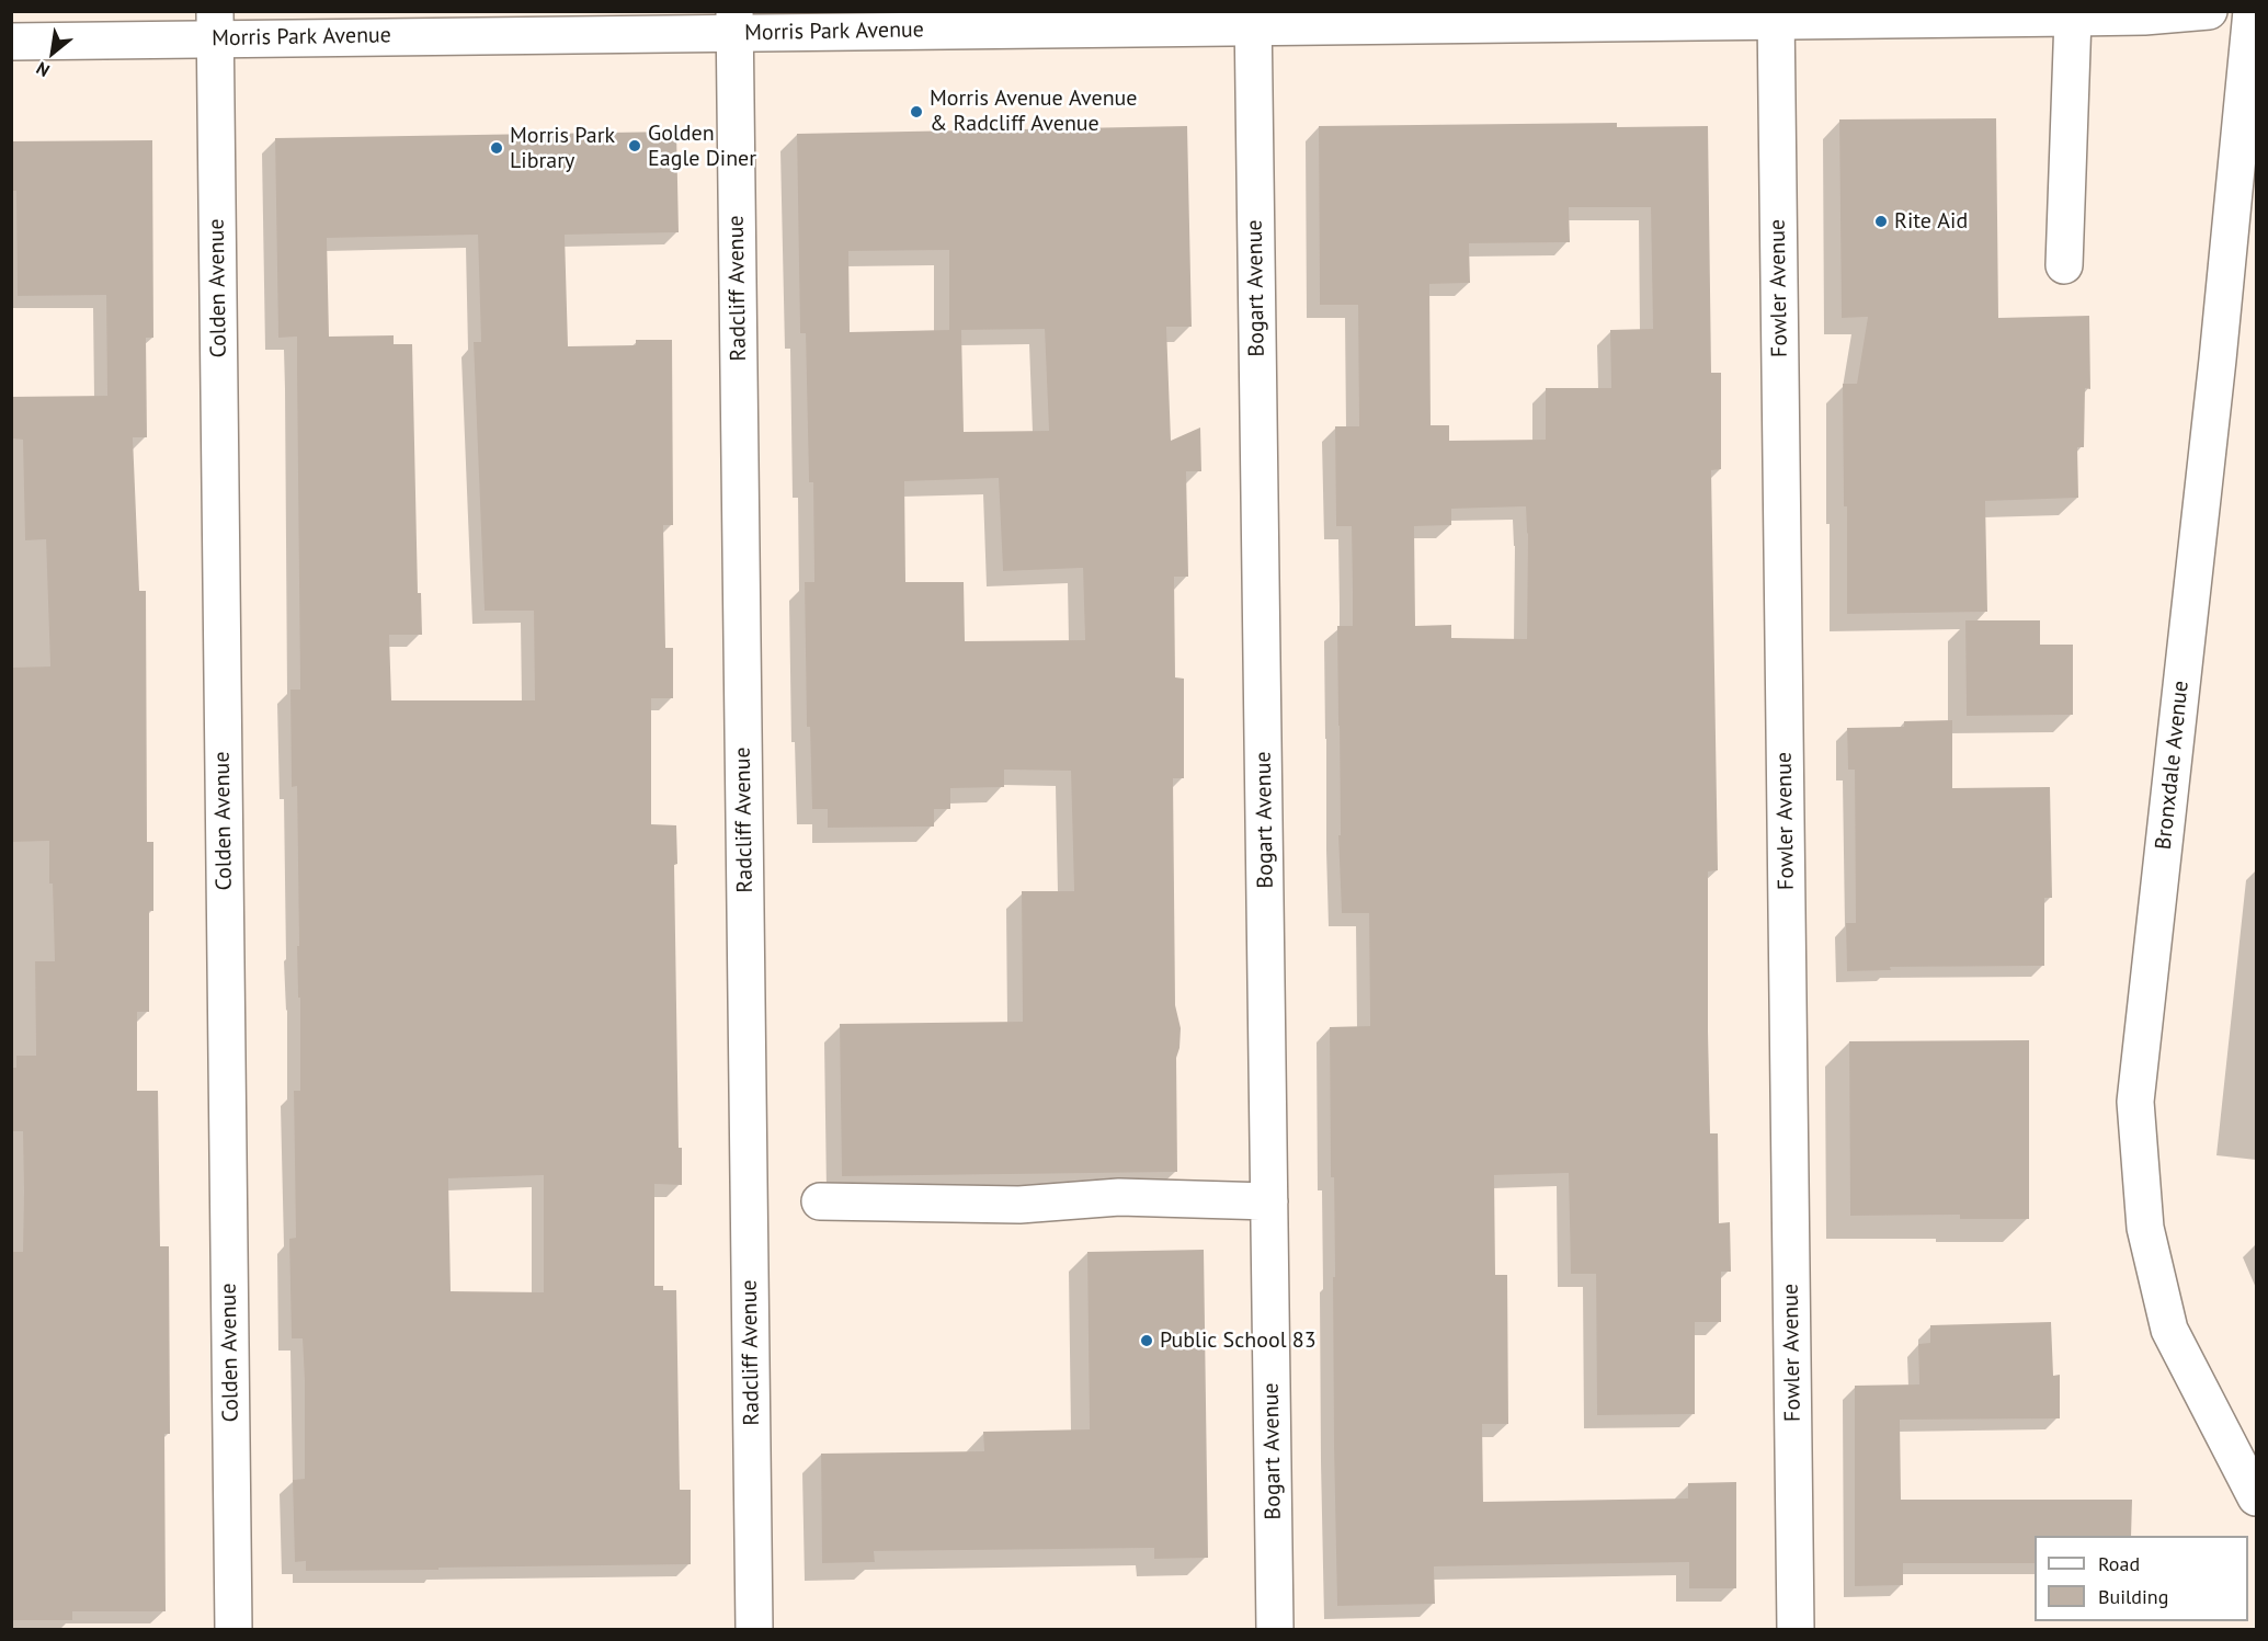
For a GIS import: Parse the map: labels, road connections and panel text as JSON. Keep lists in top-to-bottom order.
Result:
{
  "streets": {
    "street": [
      "Morris Park Avenue",
      "Colden Avenue",
      "Radcliff Avenue",
      "Bogart Avenue",
      "Fowler Avenue",
      "Bronxdale Avenue"
    ]
  },
  "crossings": [
    ["Morris Park Avenue", "Colden Avenue"],
    ["Morris Park Avenue", "Radcliff Avenue"],
    ["Morris Park Avenue", "Bogart Avenue"],
    ["Morris Park Avenue", "Fowler Avenue"]
  ],
  "places": [
    "Morris Avenue Avenue & Radcliff Avenue",
    "Golden Eagle Diner",
    "Morris Park Library",
    "Rite Aid",
    "Public School 83"
  ],
  "legend": ["Road", "Building"],
  "north": "bottom left"
}
